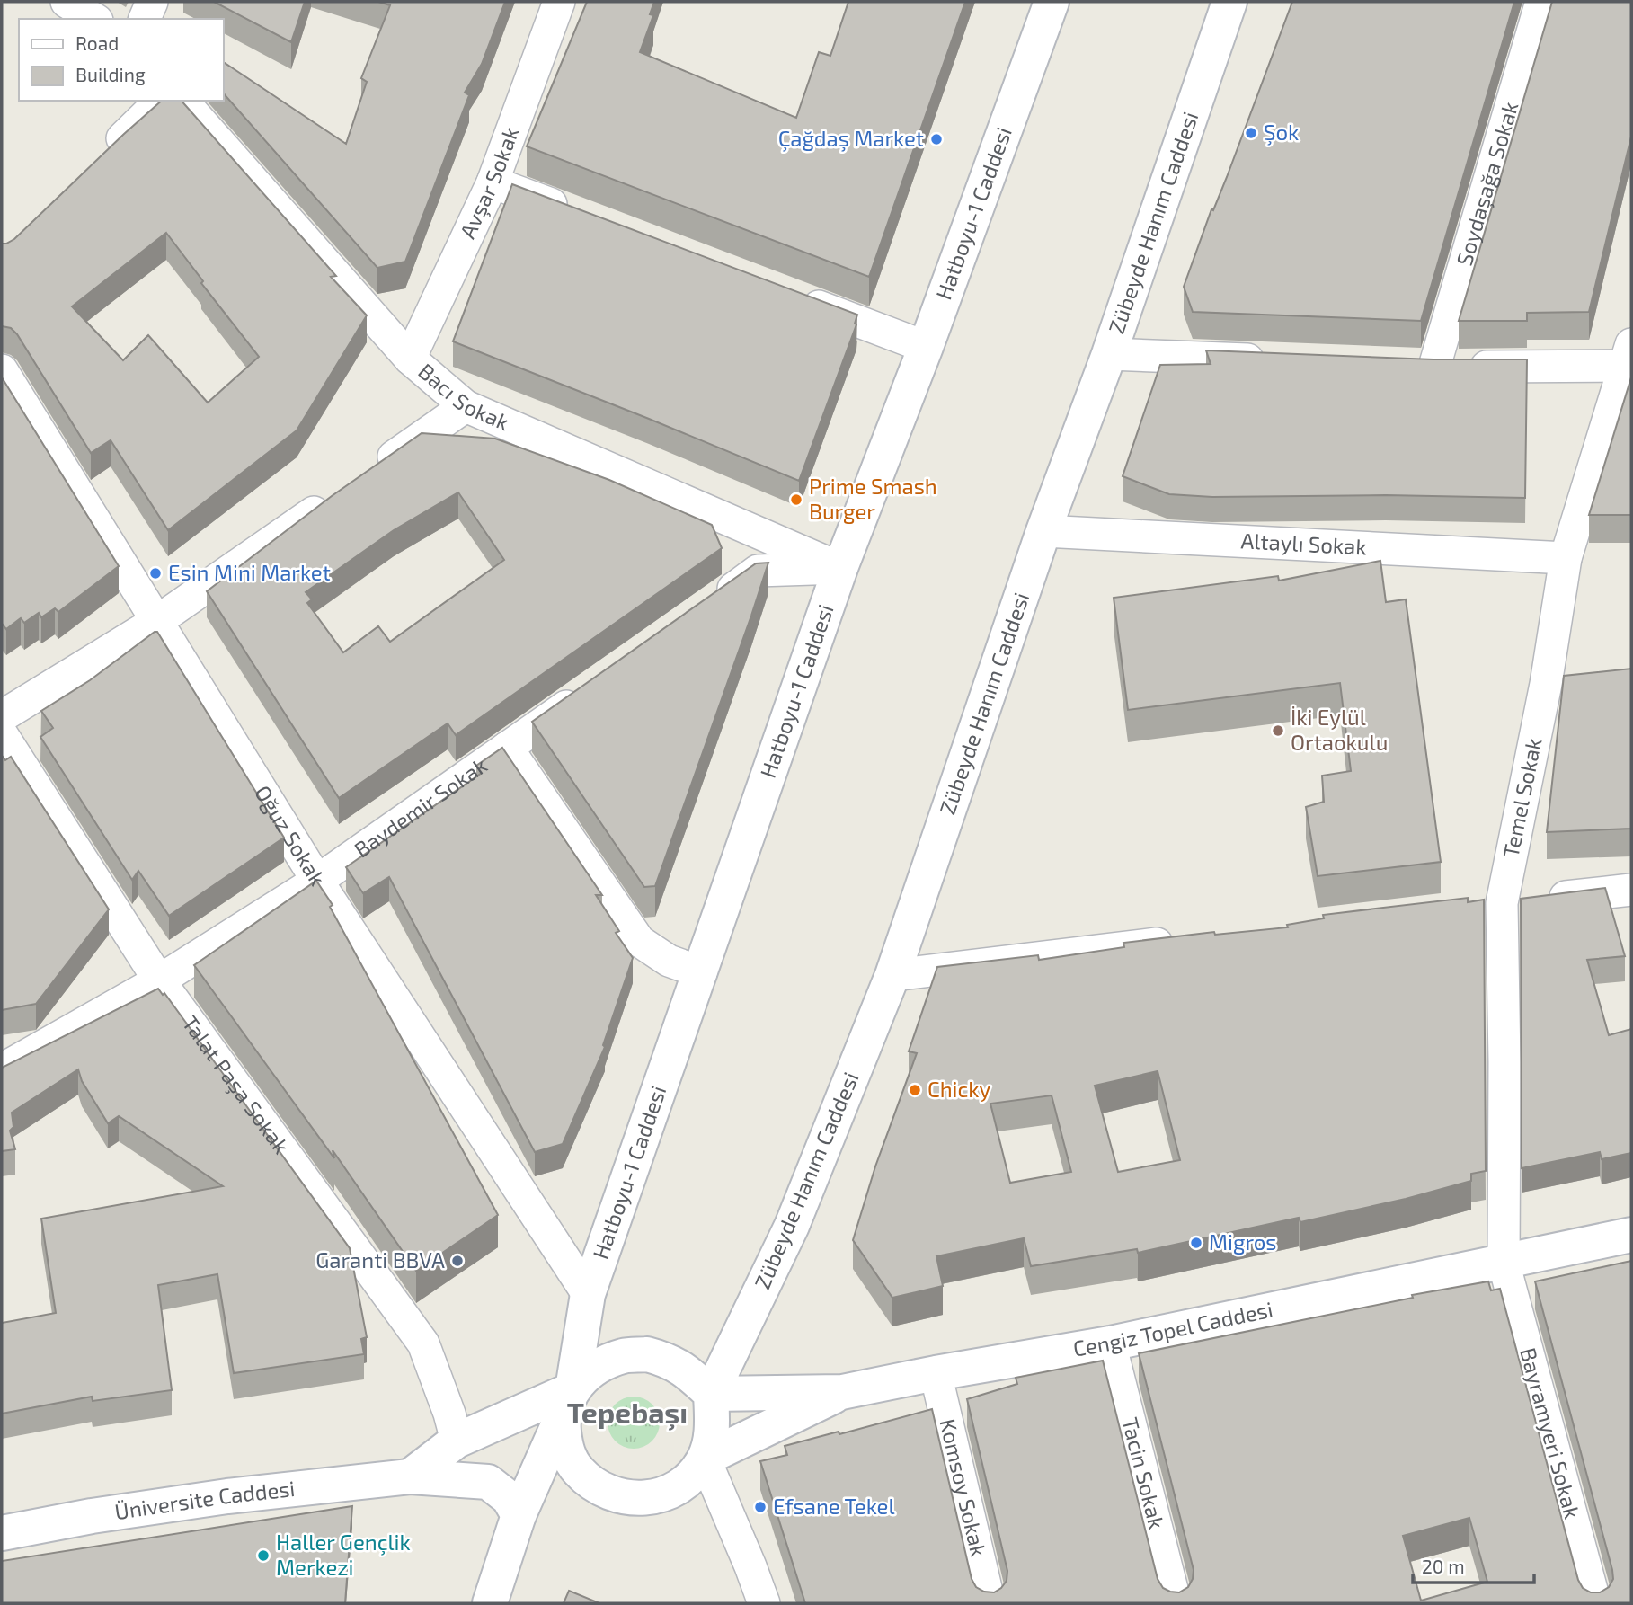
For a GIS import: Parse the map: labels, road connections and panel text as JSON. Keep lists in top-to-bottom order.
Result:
{
  "streets": {
    "main road": [
      "Hatboyu-1 Caddesi",
      "Zübeyde Hanım Caddesi",
      "Cengiz Topel Caddesi",
      "Üniversite Caddesi"
    ],
    "street": [
      "Avşar Sokak",
      "Soydaşağa Sokak",
      "Bacı Sokak",
      "Altaylı Sokak",
      "Temel Sokak",
      "Baydemir Sokak",
      "Oğuz Sokak",
      "Talat Paşa Sokak",
      "Bayramyeri Sokak",
      "Tacin Sokak",
      "Komsoy Sokak"
    ]
  },
  "crossings": [
    ["Avşar Sokak", "Bacı Sokak"],
    ["Soydaşağa Sokak", "Temel Sokak"],
    ["Hatboyu-1 Caddesi", "Zübeyde Hanım Caddesi"],
    ["Hatboyu-1 Caddesi", "Bacı Sokak"],
    ["Hatboyu-1 Caddesi", "Oğuz Sokak"],
    ["Hatboyu-1 Caddesi", "Cengiz Topel Caddesi"],
    ["Hatboyu-1 Caddesi", "Üniversite Caddesi"],
    ["Zübeyde Hanım Caddesi", "Altaylı Sokak"],
    ["Zübeyde Hanım Caddesi", "Cengiz Topel Caddesi"],
    ["Zübeyde Hanım Caddesi", "Üniversite Caddesi"],
    ["Altaylı Sokak", "Temel Sokak"],
    ["Temel Sokak", "Cengiz Topel Caddesi"],
    ["Temel Sokak", "Bayramyeri Sokak"],
    ["Baydemir Sokak", "Oğuz Sokak"],
    ["Baydemir Sokak", "Talat Paşa Sokak"],
    ["Cengiz Topel Caddesi", "Bayramyeri Sokak"],
    ["Cengiz Topel Caddesi", "Tacin Sokak"],
    ["Cengiz Topel Caddesi", "Komsoy Sokak"],
    ["Cengiz Topel Caddesi", "Üniversite Caddesi"]
  ],
  "districts": ["Tepebaşı"],
  "places": [
    "Şok",
    "Çağdaş Market",
    "Prime Smash Burger",
    "Esin Mini Market",
    "İki Eylül Ortaokulu",
    "Chicky",
    "Migros",
    "Garanti BBVA",
    "Efsane Tekel",
    "Haller Gençlik Merkezi"
  ],
  "legend": ["Road", "Building"],
  "scale_bar": "20 m"
}
